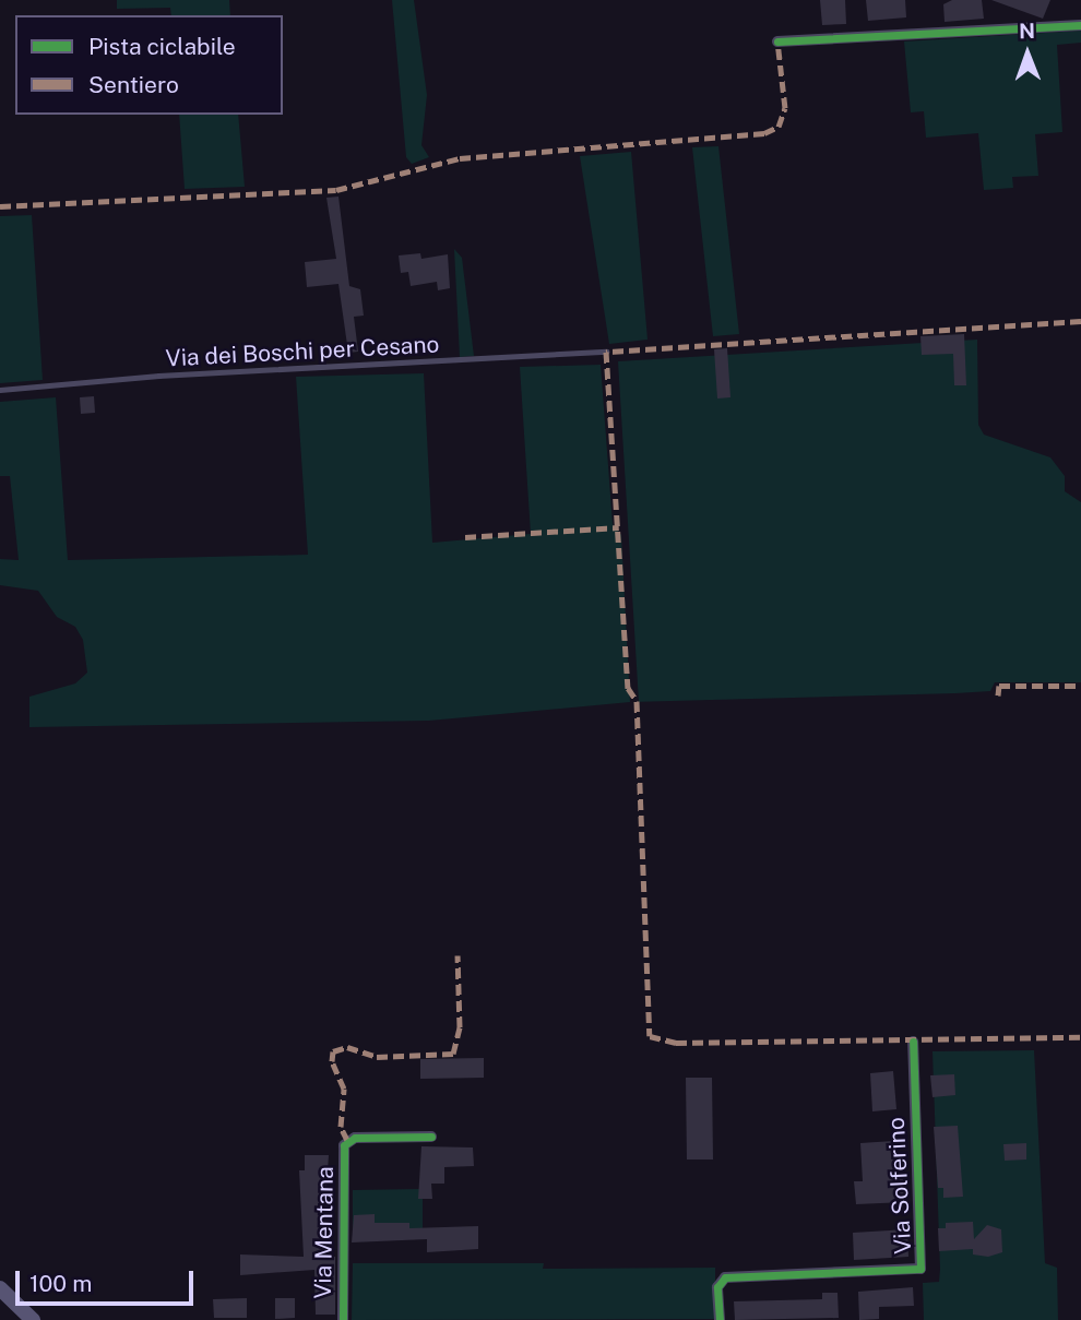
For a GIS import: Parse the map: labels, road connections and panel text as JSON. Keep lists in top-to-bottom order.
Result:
{
  "streets": {
    "street": ["Via Solferino", "Via Mentana"],
    "lane": ["Via dei Boschi per Cesano"]
  },
  "legend": ["Pista ciclabile", "Sentiero"],
  "scale_bar": "100 m",
  "north": "top"
}
